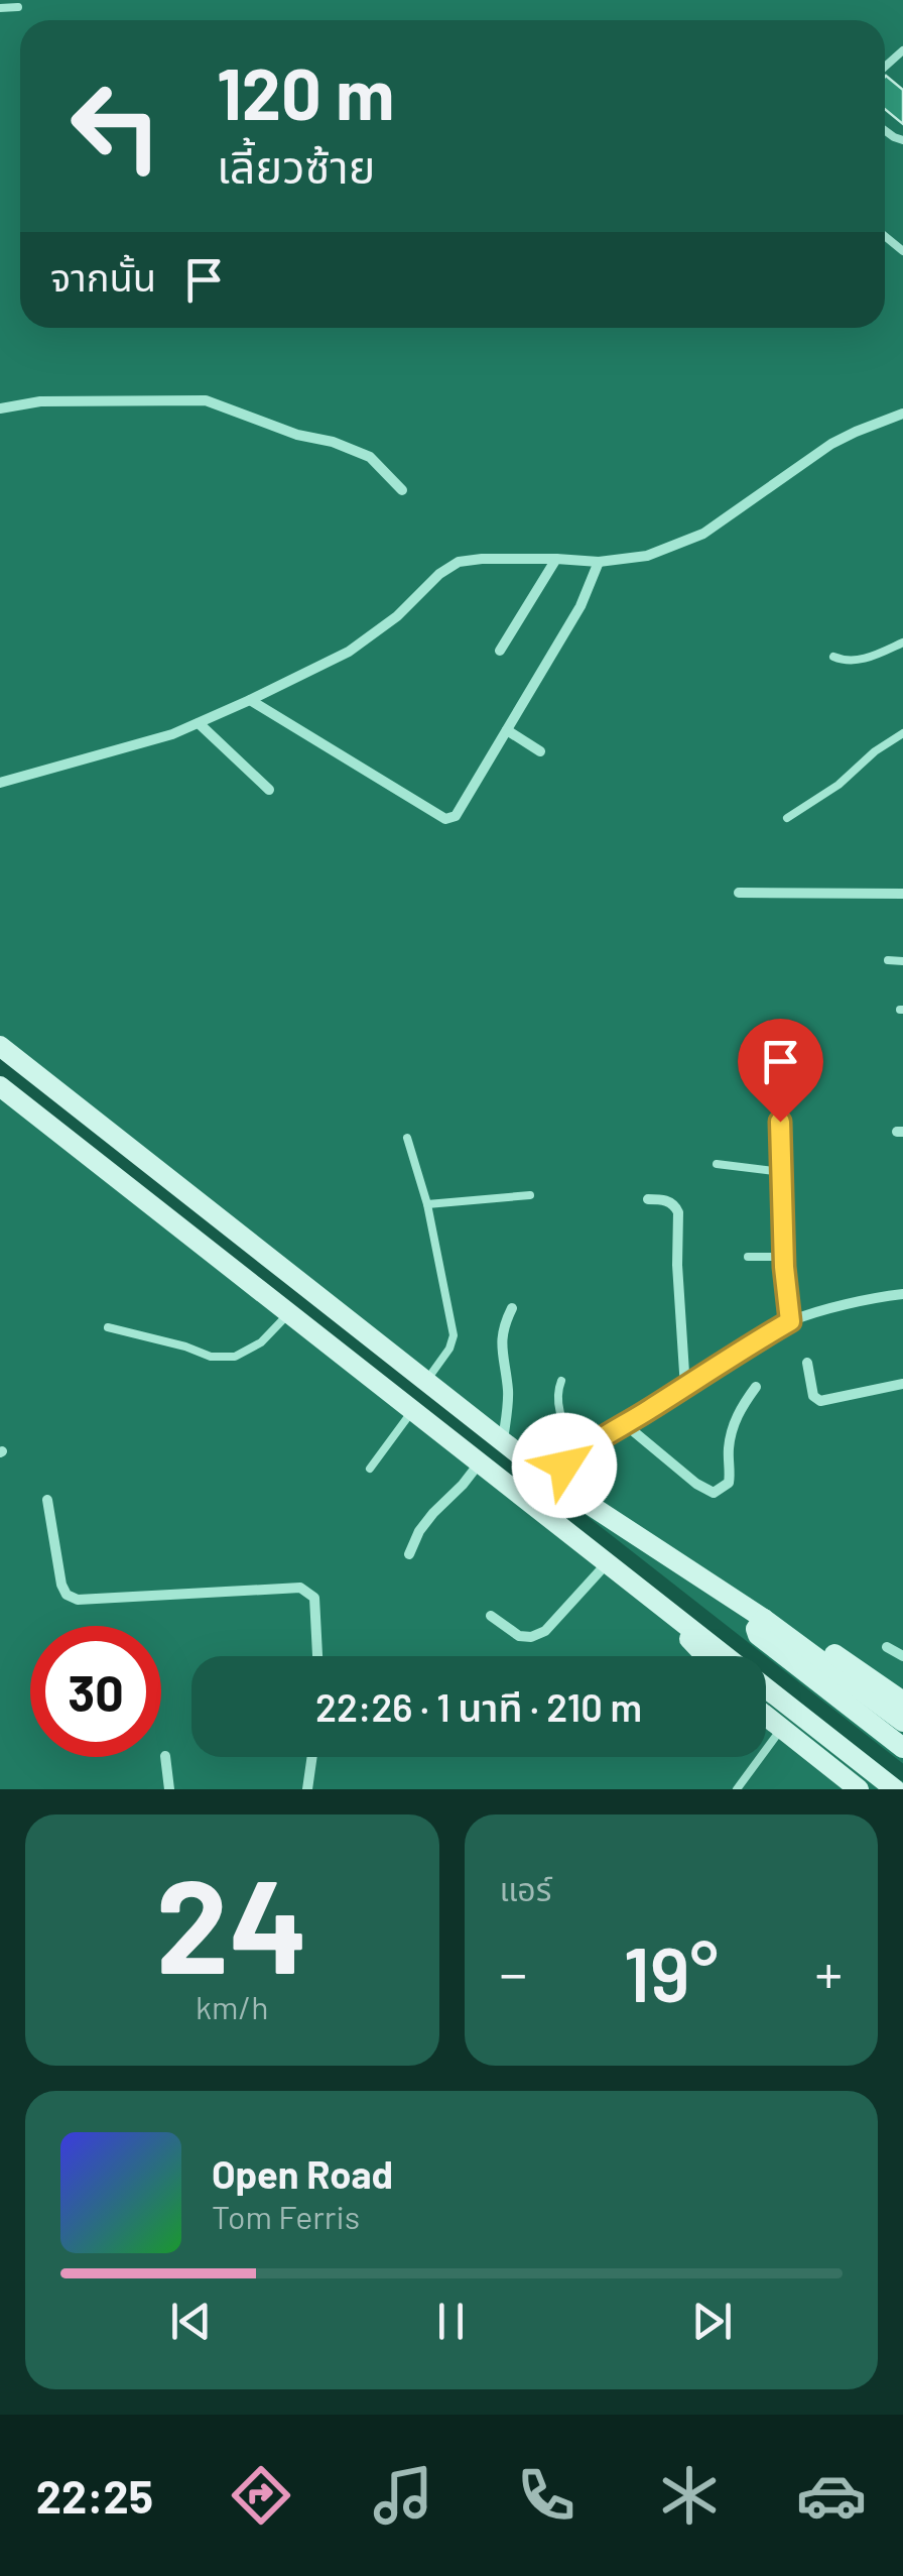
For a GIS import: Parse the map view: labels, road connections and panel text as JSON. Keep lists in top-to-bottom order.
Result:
{
  "page": {
    "turn": ["120 m", "เลี้ยวซ้าย"],
    "then": "จากนั้น",
    "limit": "30",
    "trip": "22:26 · 1 นาที · 210 m",
    "tile": [
      ["24", "km/h"],
      "แอร์"
    ],
    "heat": ["−", "19°", "+"],
    "song": ["Open Road", "Tom Ferris"],
    "tabs": "22:25"
  }
}
